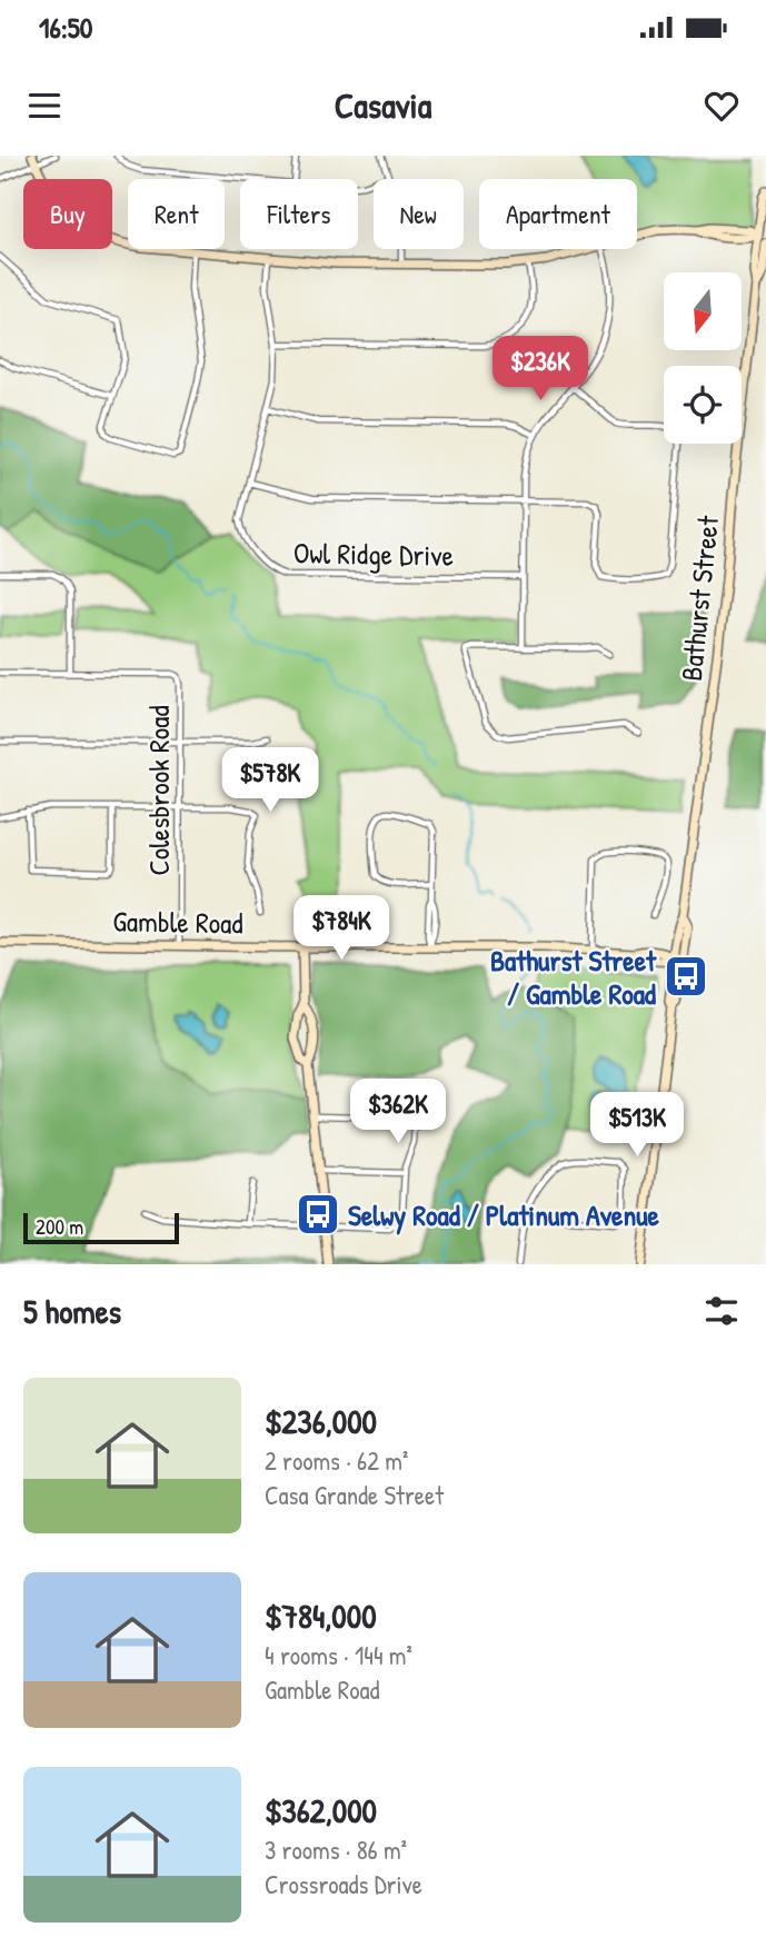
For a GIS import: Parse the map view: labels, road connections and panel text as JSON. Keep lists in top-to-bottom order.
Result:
{
  "streets": {
    "main road": ["Bathurst Street", "Gamble Road"],
    "street": ["Owl Ridge Drive", "Colesbrook Road"]
  },
  "crossings": [
    ["Bathurst Street", "Gamble Road"],
    ["Colesbrook Road", "Gamble Road"]
  ],
  "places": {
    "bus stop": ["Bathurst Street / Gamble Road", "Selwy Road / Platinum Avenue"]
  },
  "scale_bar": "200 m",
  "north": "bottom",
  "page": {
    "status": "16:50",
    "header": "Casavia",
    "chip": [
      "Buy",
      "Rent",
      "Filters",
      "New",
      "Apartment"
    ],
    "price": [
      "$236K",
      "$578K",
      "$784K",
      "$362K",
      "$513K"
    ],
    "scale": "200 m",
    "heading": "5 homes",
    "list": [
      {
        "name": "$236,000",
        "note": "2 rooms · 62 m² · Casa Grande Street"
      },
      {
        "name": "$784,000",
        "note": "4 rooms · 144 m² · Gamble Road"
      },
      {
        "name": "$362,000",
        "note": "3 rooms · 86 m² · Crossroads Drive"
      }
    ]
  }
}
